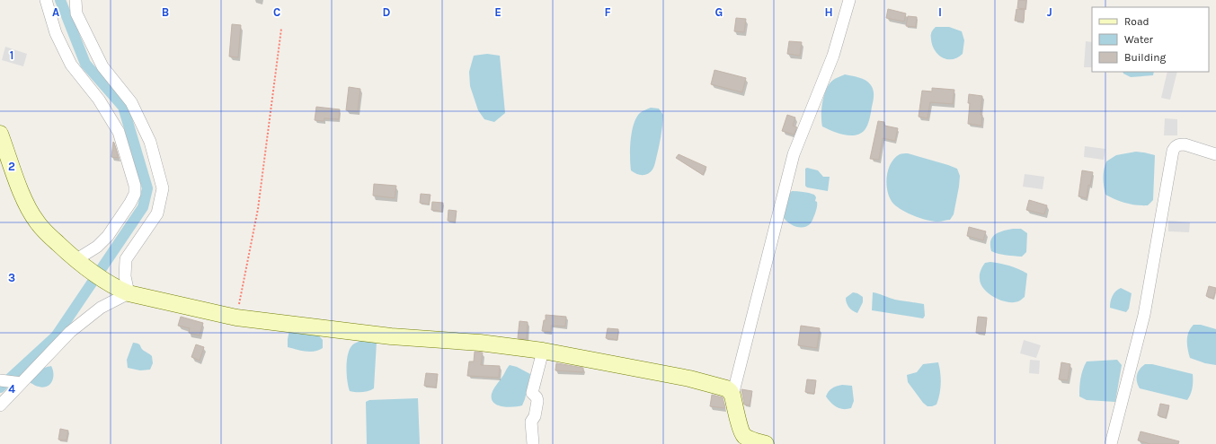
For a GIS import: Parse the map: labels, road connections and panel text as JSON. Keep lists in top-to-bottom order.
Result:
{
  "legend": ["Road", "Water", "Building"],
  "grid": {
    "columns": [
      "A",
      "B",
      "C",
      "D",
      "E",
      "F",
      "G",
      "H",
      "I",
      "J"
    ],
    "rows": [
      "1",
      "2",
      "3",
      "4"
    ]
  }
}
